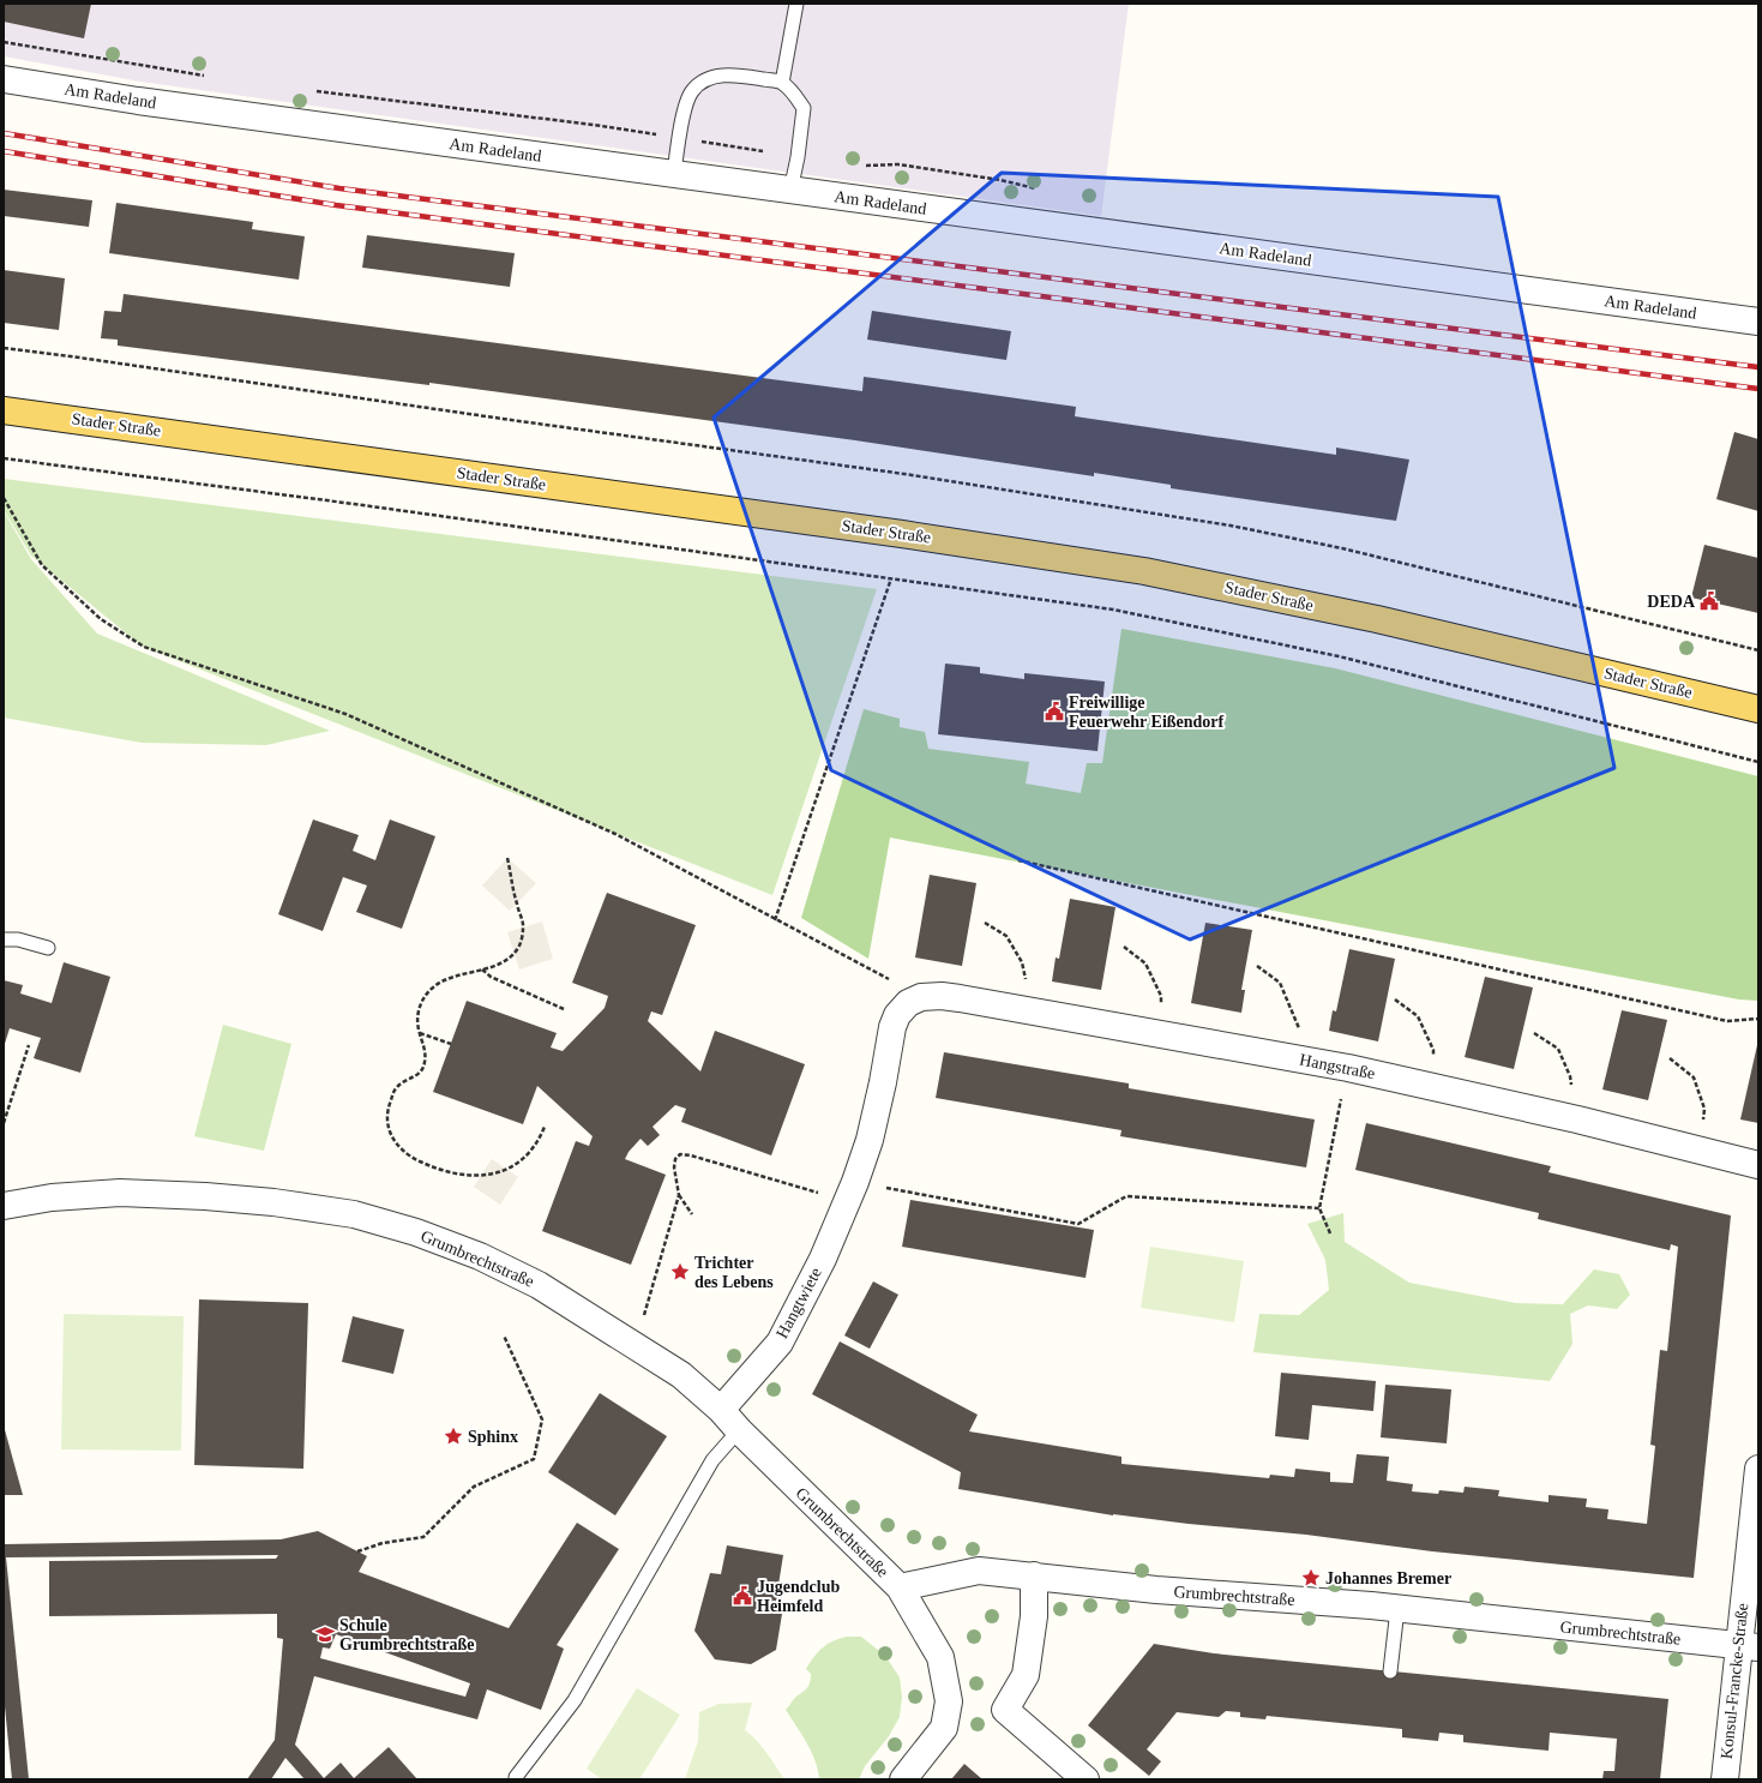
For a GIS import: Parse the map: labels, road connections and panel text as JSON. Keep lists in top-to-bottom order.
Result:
{
  "streets": {
    "main road": ["Stader Straße"],
    "street": [
      "Am Radeland",
      "Hangstraße",
      "Grumbrechtstraße",
      "Hangtwiete",
      "Konsul-Francke-Straße"
    ]
  },
  "crossings": [
    ["Hangstraße", "Hangtwiete"],
    ["Grumbrechtstraße", "Hangtwiete"],
    ["Grumbrechtstraße", "Konsul-Francke-Straße"]
  ],
  "places": {
    "public building": ["DEDA", "Freiwillige Feuerwehr Eißendorf", "Jugendclub Heimfeld"],
    "place": ["Trichter des Lebens", "Sphinx", "Johannes Bremer"],
    "school or university": ["Schule Grumbrechtstraße"]
  }
}
